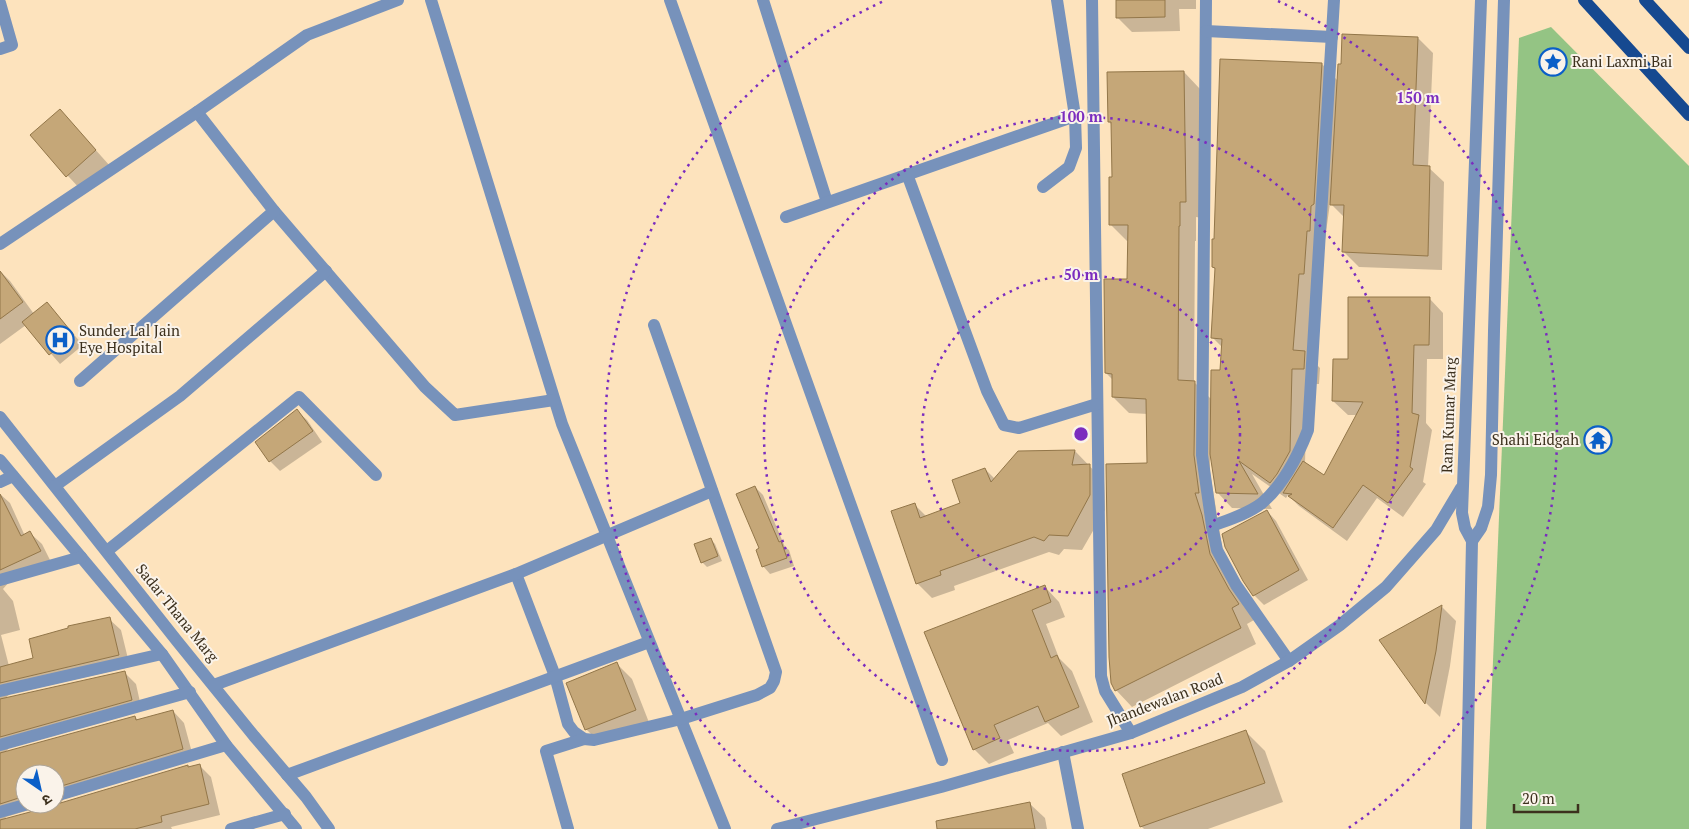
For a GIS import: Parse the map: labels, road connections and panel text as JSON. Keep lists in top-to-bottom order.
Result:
{
  "streets": {
    "street": ["Ram Kumar Marg", "Sadar Thana Marg", "Jhandewalan Road"]
  },
  "crossings": [
    ["Ram Kumar Marg", "Jhandewalan Road"]
  ],
  "places": {
    "place": ["Rani Laxmi Bai"],
    "hospital": ["Sunder Lal Jain Eye Hospital"],
    "temple": ["Shahi Eidgah"]
  },
  "scale_bar": "20 m",
  "north": "bottom right",
  "rings": ["150 m", "100 m", "50 m"]
}
